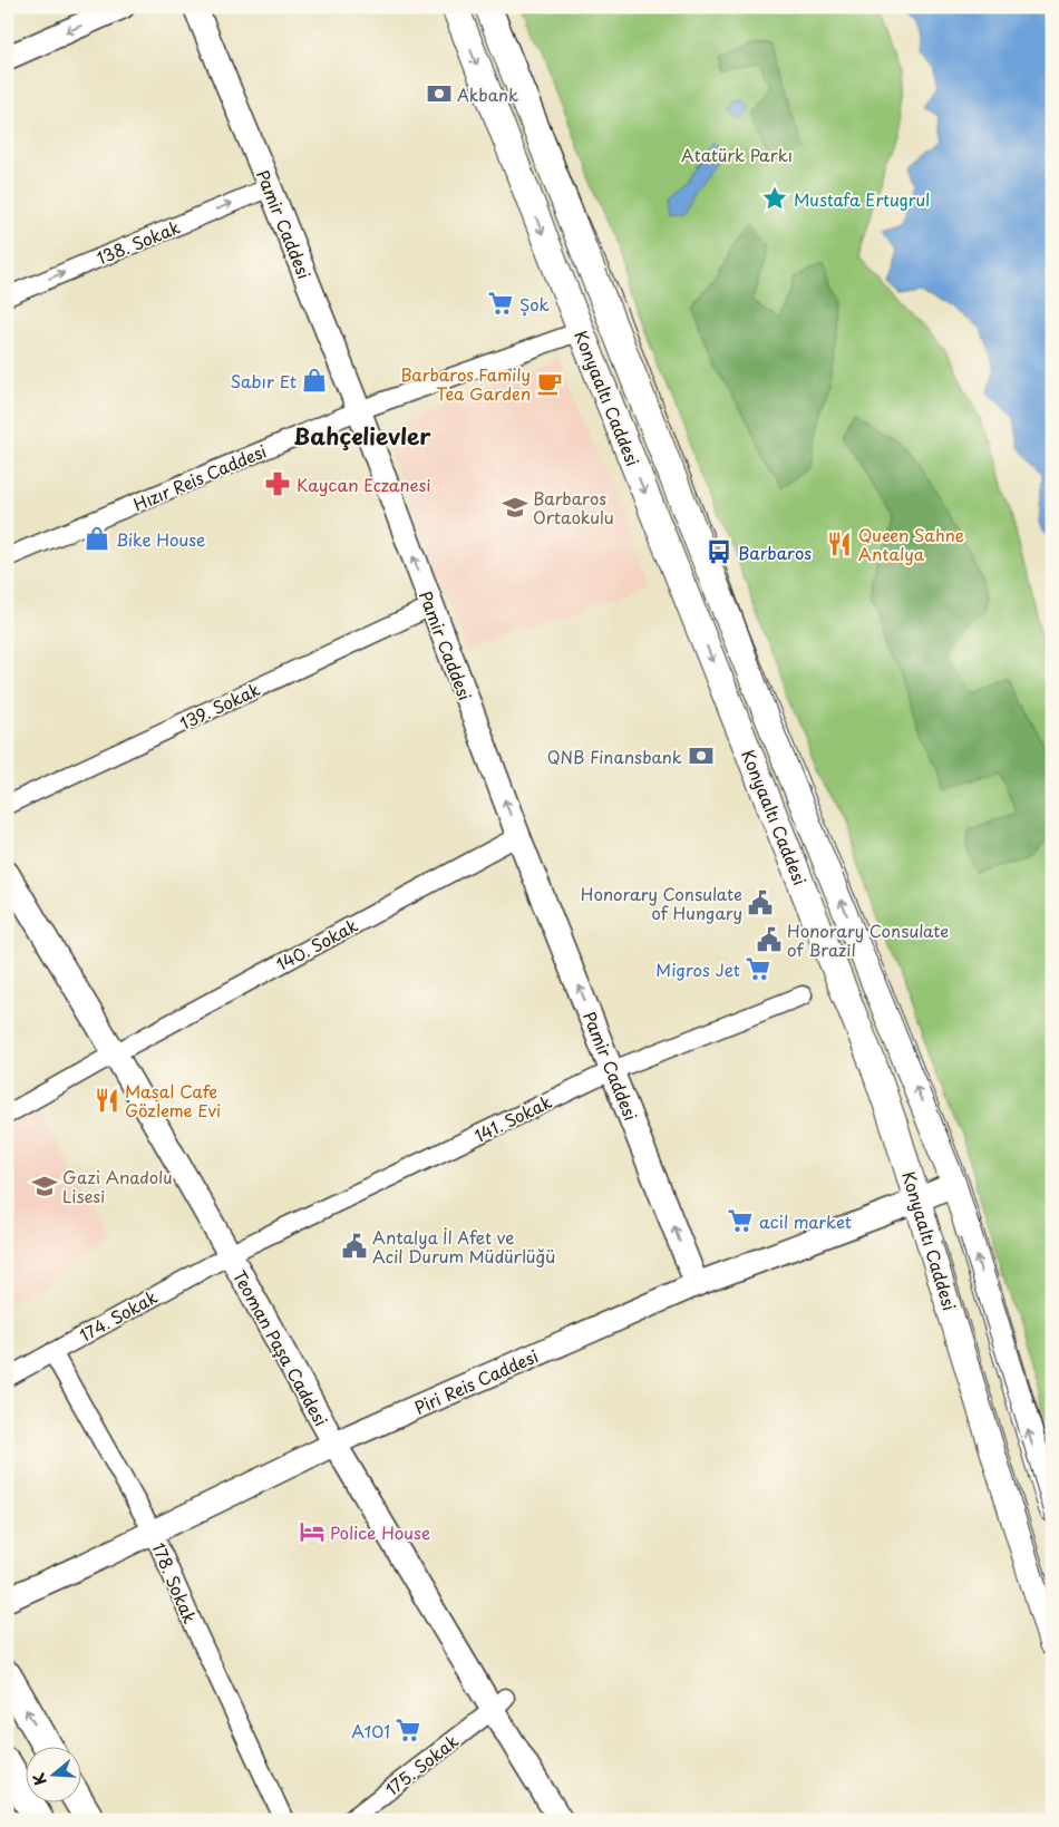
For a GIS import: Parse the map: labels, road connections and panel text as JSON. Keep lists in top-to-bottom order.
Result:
{
  "streets": {
    "main road": ["Konyaaltı Caddesi"],
    "street": [
      "Pamir Caddesi",
      "138. Sokak",
      "Hızır Reis Caddesi",
      "139. Sokak",
      "140. Sokak",
      "141. Sokak",
      "174. Sokak",
      "Teoman Paşa Caddesi",
      "Piri Reis Caddesi",
      "178. Sokak",
      "175. Sokak"
    ]
  },
  "crossings": [
    ["Pamir Caddesi", "138. Sokak"],
    ["Pamir Caddesi", "Hızır Reis Caddesi"],
    ["Pamir Caddesi", "139. Sokak"],
    ["Pamir Caddesi", "140. Sokak"],
    ["Pamir Caddesi", "141. Sokak"],
    ["Pamir Caddesi", "Piri Reis Caddesi"],
    ["Konyaaltı Caddesi", "Hızır Reis Caddesi"],
    ["Konyaaltı Caddesi", "Piri Reis Caddesi"],
    ["140. Sokak", "Teoman Paşa Caddesi"],
    ["141. Sokak", "174. Sokak"],
    ["141. Sokak", "Teoman Paşa Caddesi"],
    ["174. Sokak", "Teoman Paşa Caddesi"],
    ["174. Sokak", "178. Sokak"],
    ["Teoman Paşa Caddesi", "Piri Reis Caddesi"],
    ["Teoman Paşa Caddesi", "175. Sokak"],
    ["Piri Reis Caddesi", "178. Sokak"]
  ],
  "one_way": ["Pamir Caddesi", "138. Sokak"],
  "districts": ["Bahçelievler"],
  "parks": ["Atatürk Parkı"],
  "places": {
    "bank": ["Akbank", "QNB Finansbank"],
    "place": ["Mustafa Ertugrul"],
    "supermarket": [
      "Şok",
      "Migros Jet",
      "acil market",
      "A101"
    ],
    "shop": ["Sabır Et", "Bike House"],
    "cafe": ["Barbaros Family Tea Garden"],
    "pharmacy": ["Kaycan Eczanesi"],
    "school or university": ["Barbaros Ortaokulu", "Gazi Anadolu Lisesi"],
    "restaurant": ["Queen Sahne Antalya", "Masal Cafe Gözleme Evi"],
    "bus stop": ["Barbaros"],
    "public building": ["Honorary Consulate of Hungary", "Honorary Consulate of Brazil", "Antalya İl Afet ve Acil Durum Müdürlüğü"],
    "hotel": ["Police House"]
  },
  "north": "left"
}
